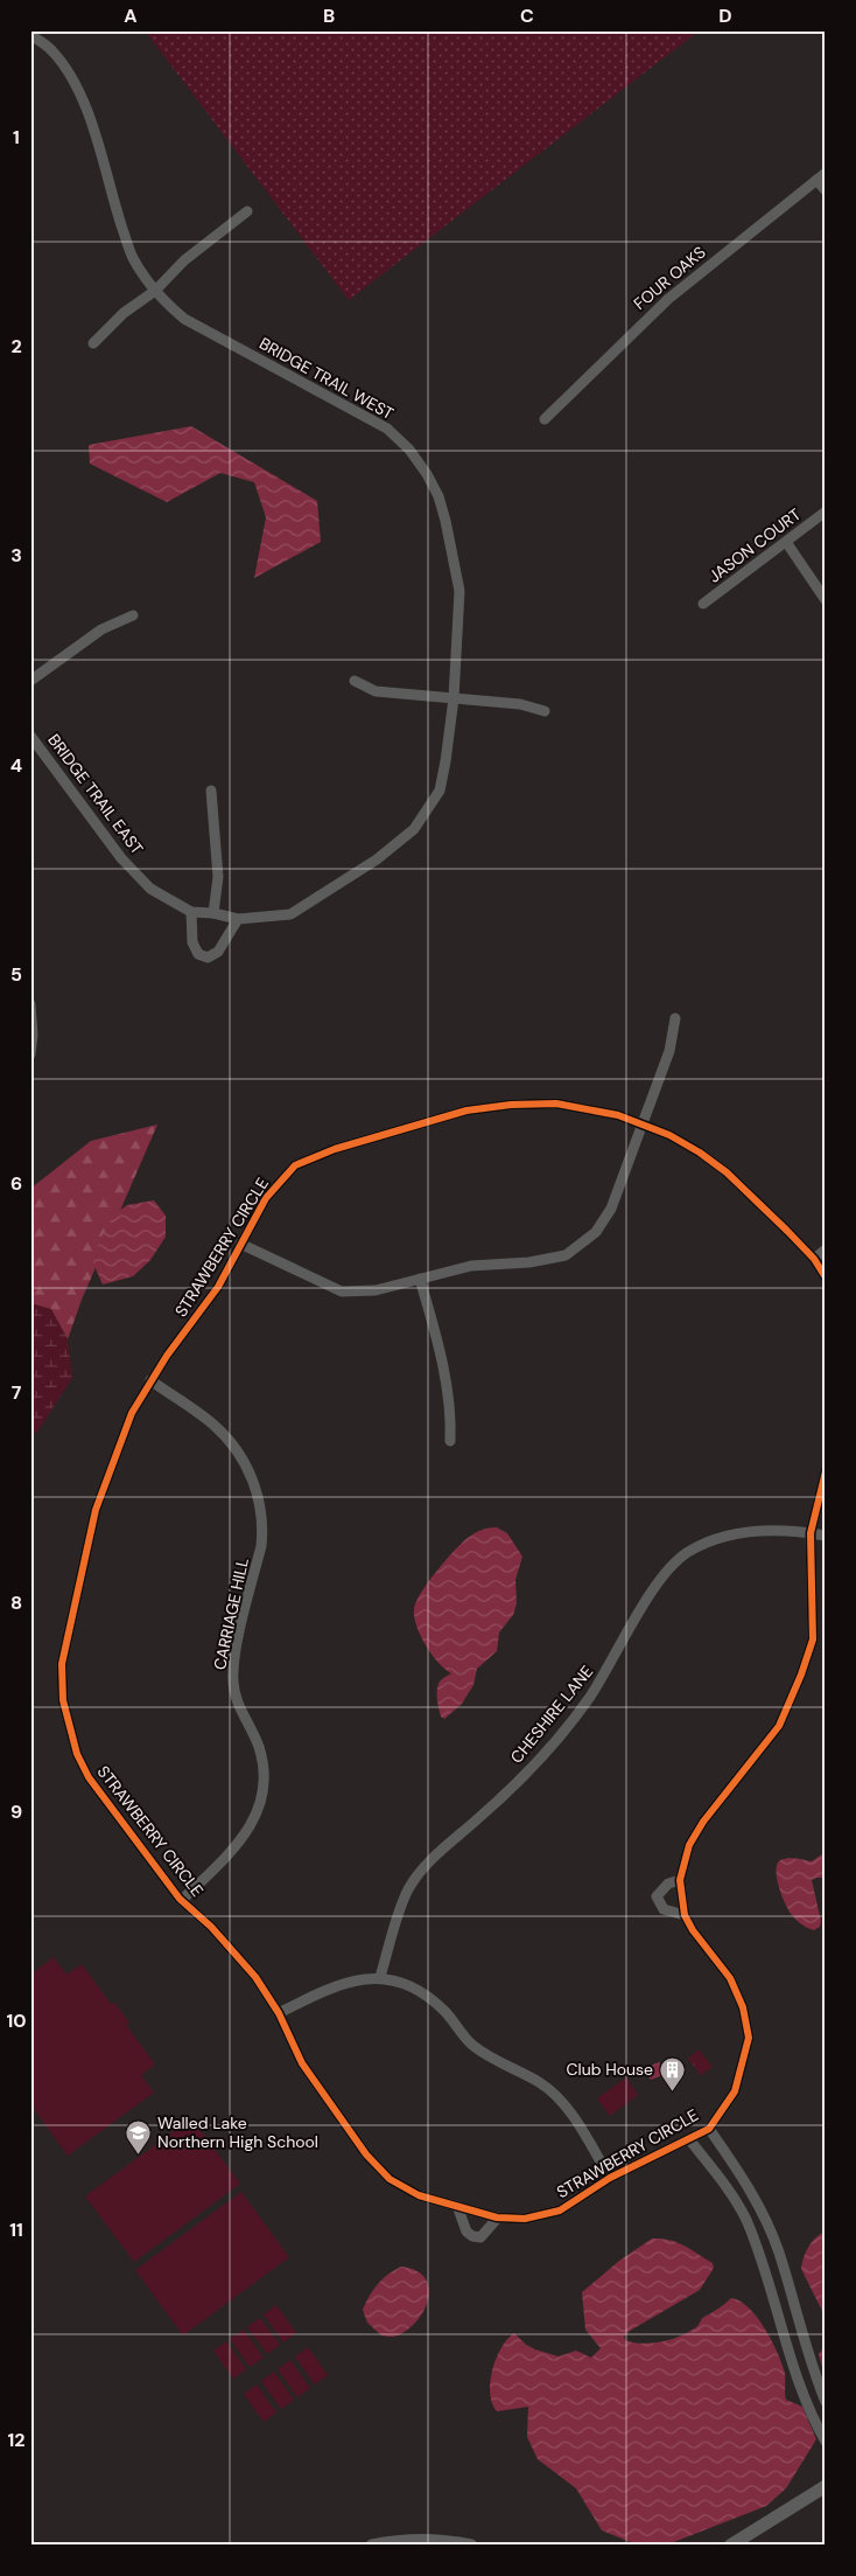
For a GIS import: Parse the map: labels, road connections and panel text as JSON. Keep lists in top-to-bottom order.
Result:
{
  "streets": {
    "street": [
      "FOUR OAKS",
      "BRIDGE TRAIL WEST",
      "JASON COURT",
      "BRIDGE TRAIL EAST",
      "STRAWBERRY CIRCLE",
      "CARRIAGE HILL",
      "CHESHIRE LANE"
    ]
  },
  "crossings": [
    ["BRIDGE TRAIL WEST", "BRIDGE TRAIL EAST"],
    ["STRAWBERRY CIRCLE", "CARRIAGE HILL"],
    ["STRAWBERRY CIRCLE", "CHESHIRE LANE"]
  ],
  "places": {
    "building": ["Club House"],
    "school or university": ["Walled Lake Northern High School"]
  },
  "grid": {
    "columns": [
      "A",
      "B",
      "C",
      "D"
    ],
    "rows": [
      "1",
      "2",
      "3",
      "4",
      "5",
      "6",
      "7",
      "8",
      "9",
      "10",
      "11",
      "12"
    ]
  }
}
